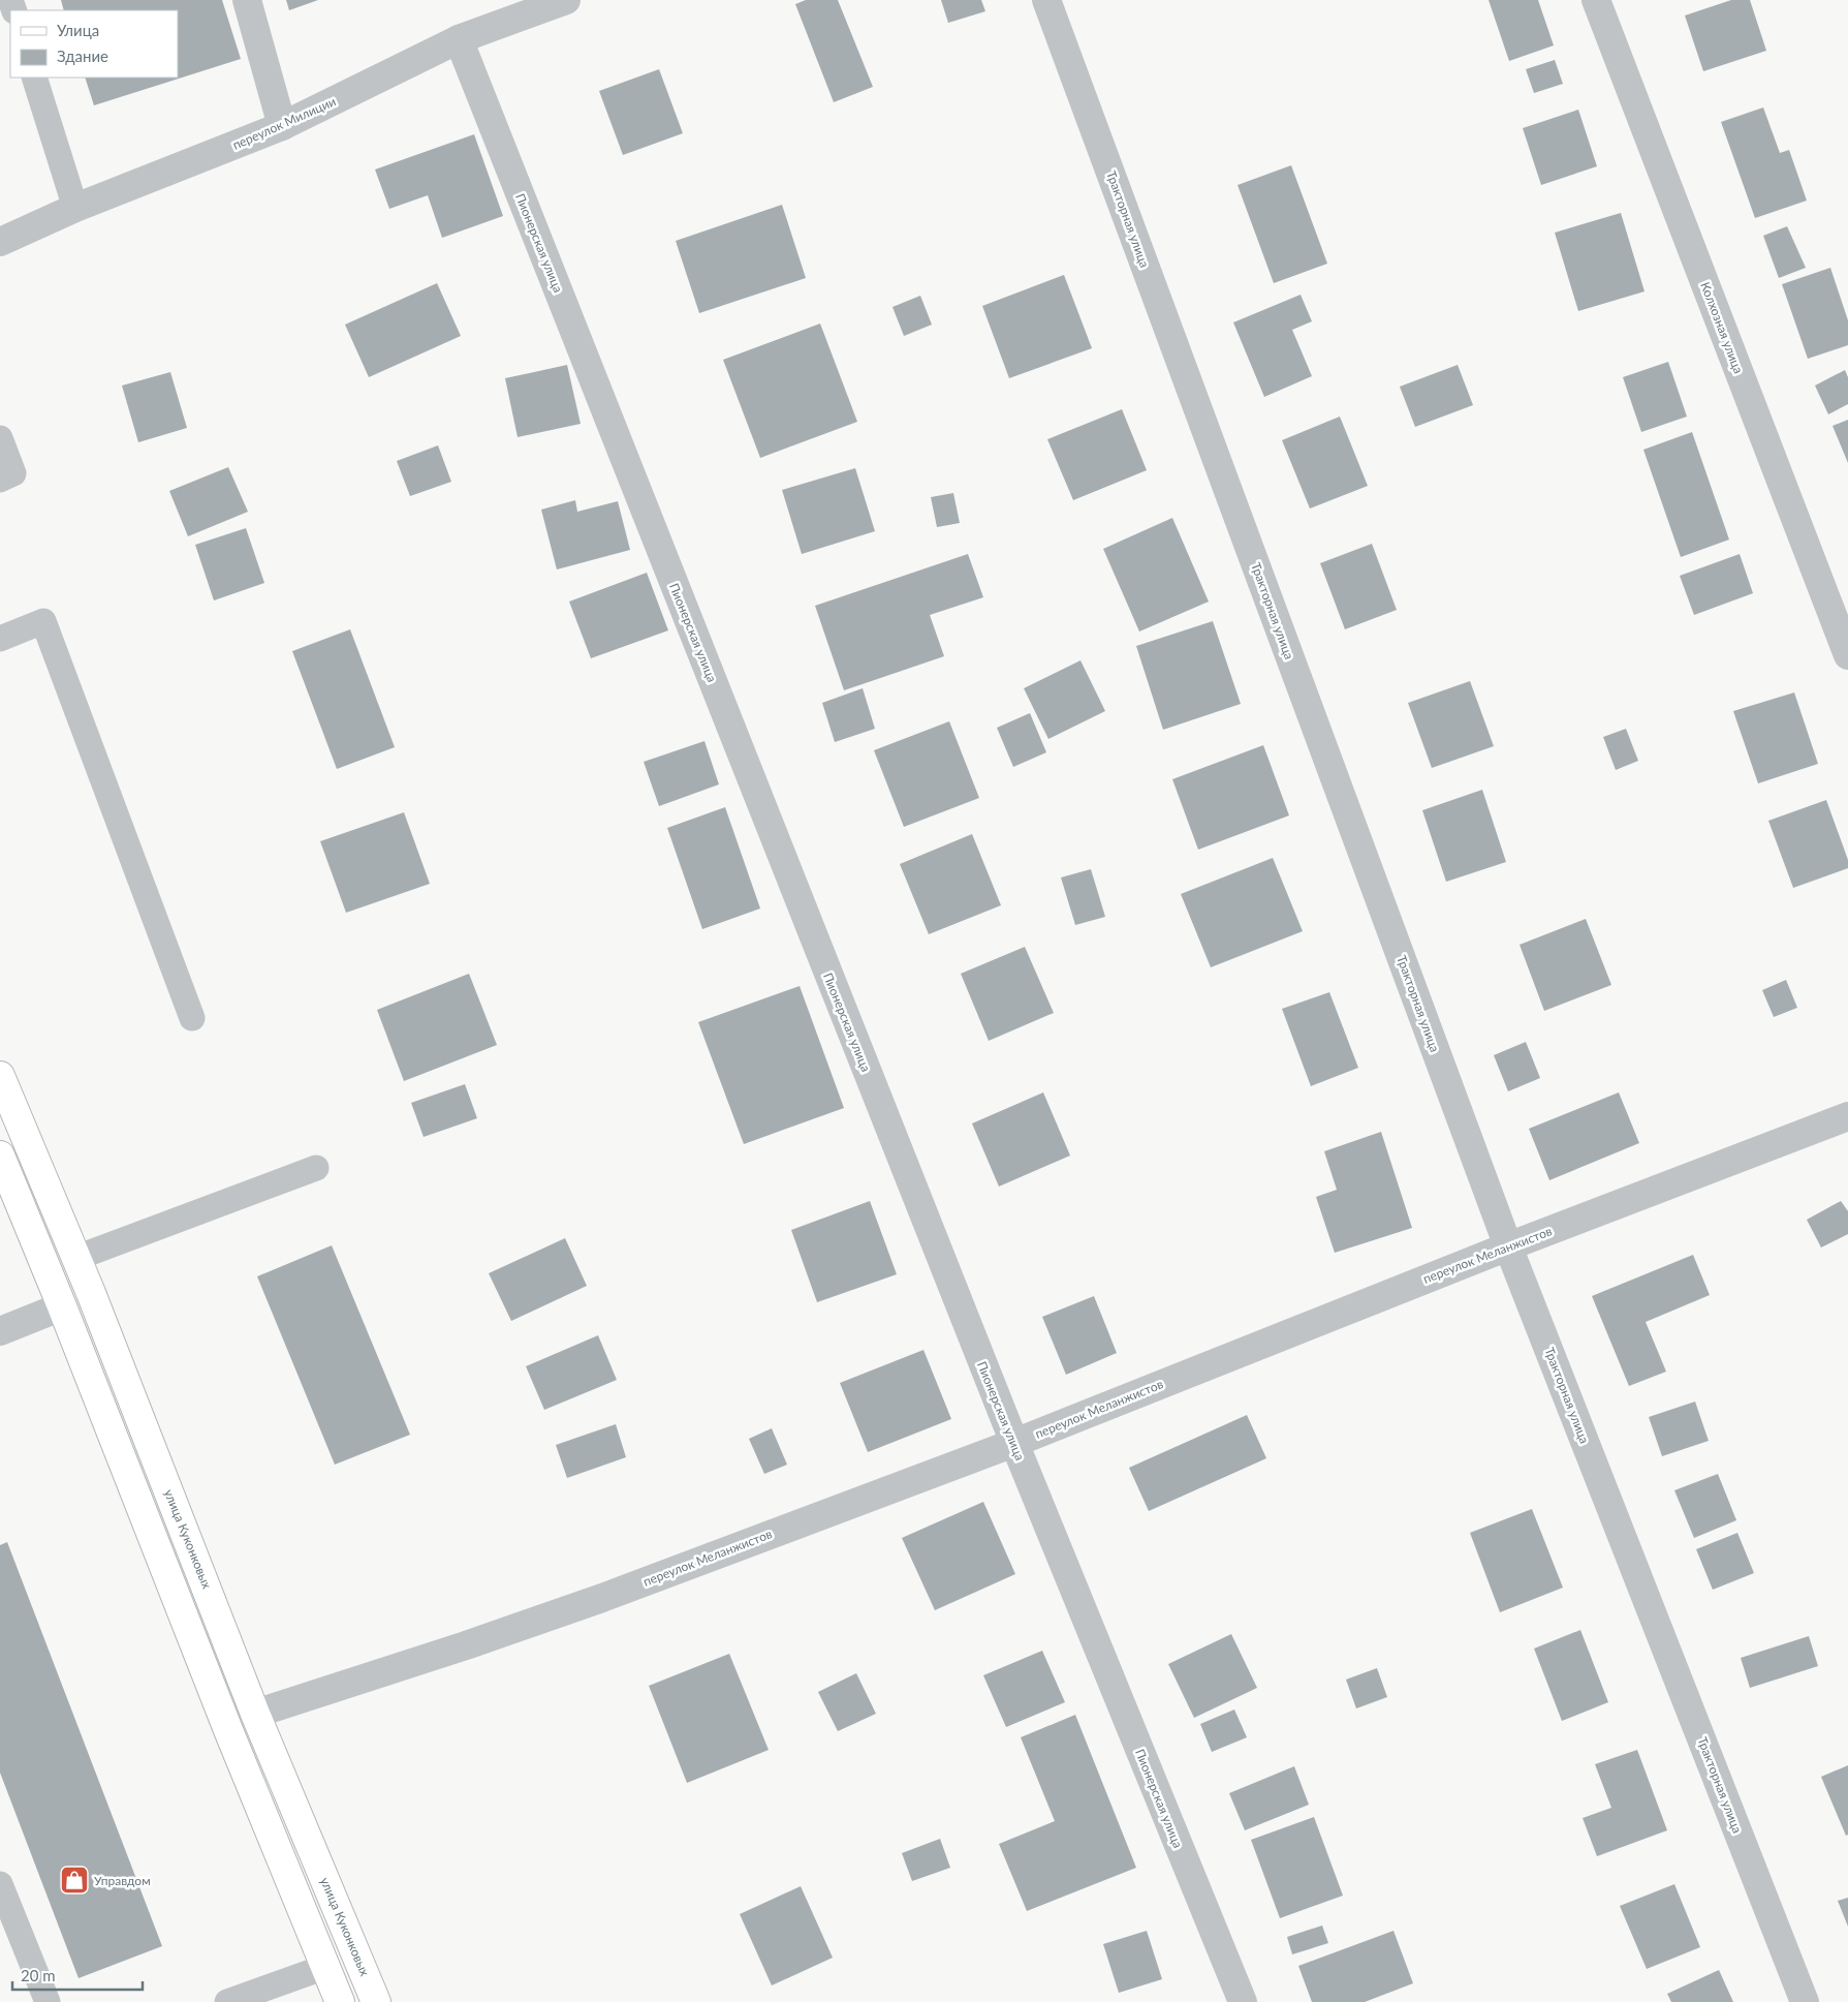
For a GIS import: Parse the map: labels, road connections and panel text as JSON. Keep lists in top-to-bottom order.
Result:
{
  "streets": {
    "main road": ["улица Куконковых"],
    "street": [
      "переулок Милиции",
      "Тракторная улица",
      "Пионерская улица",
      "Колхозная улица",
      "переулок Меланжистов"
    ]
  },
  "crossings": [
    ["переулок Милиции", "Пионерская улица"],
    ["Тракторная улица", "переулок Меланжистов"],
    ["Пионерская улица", "переулок Меланжистов"],
    ["переулок Меланжистов", "улица Куконковых"]
  ],
  "places": {
    "shop": ["Управдом"]
  },
  "legend": ["Улица", "Здание"],
  "scale_bar": "20 m"
}
